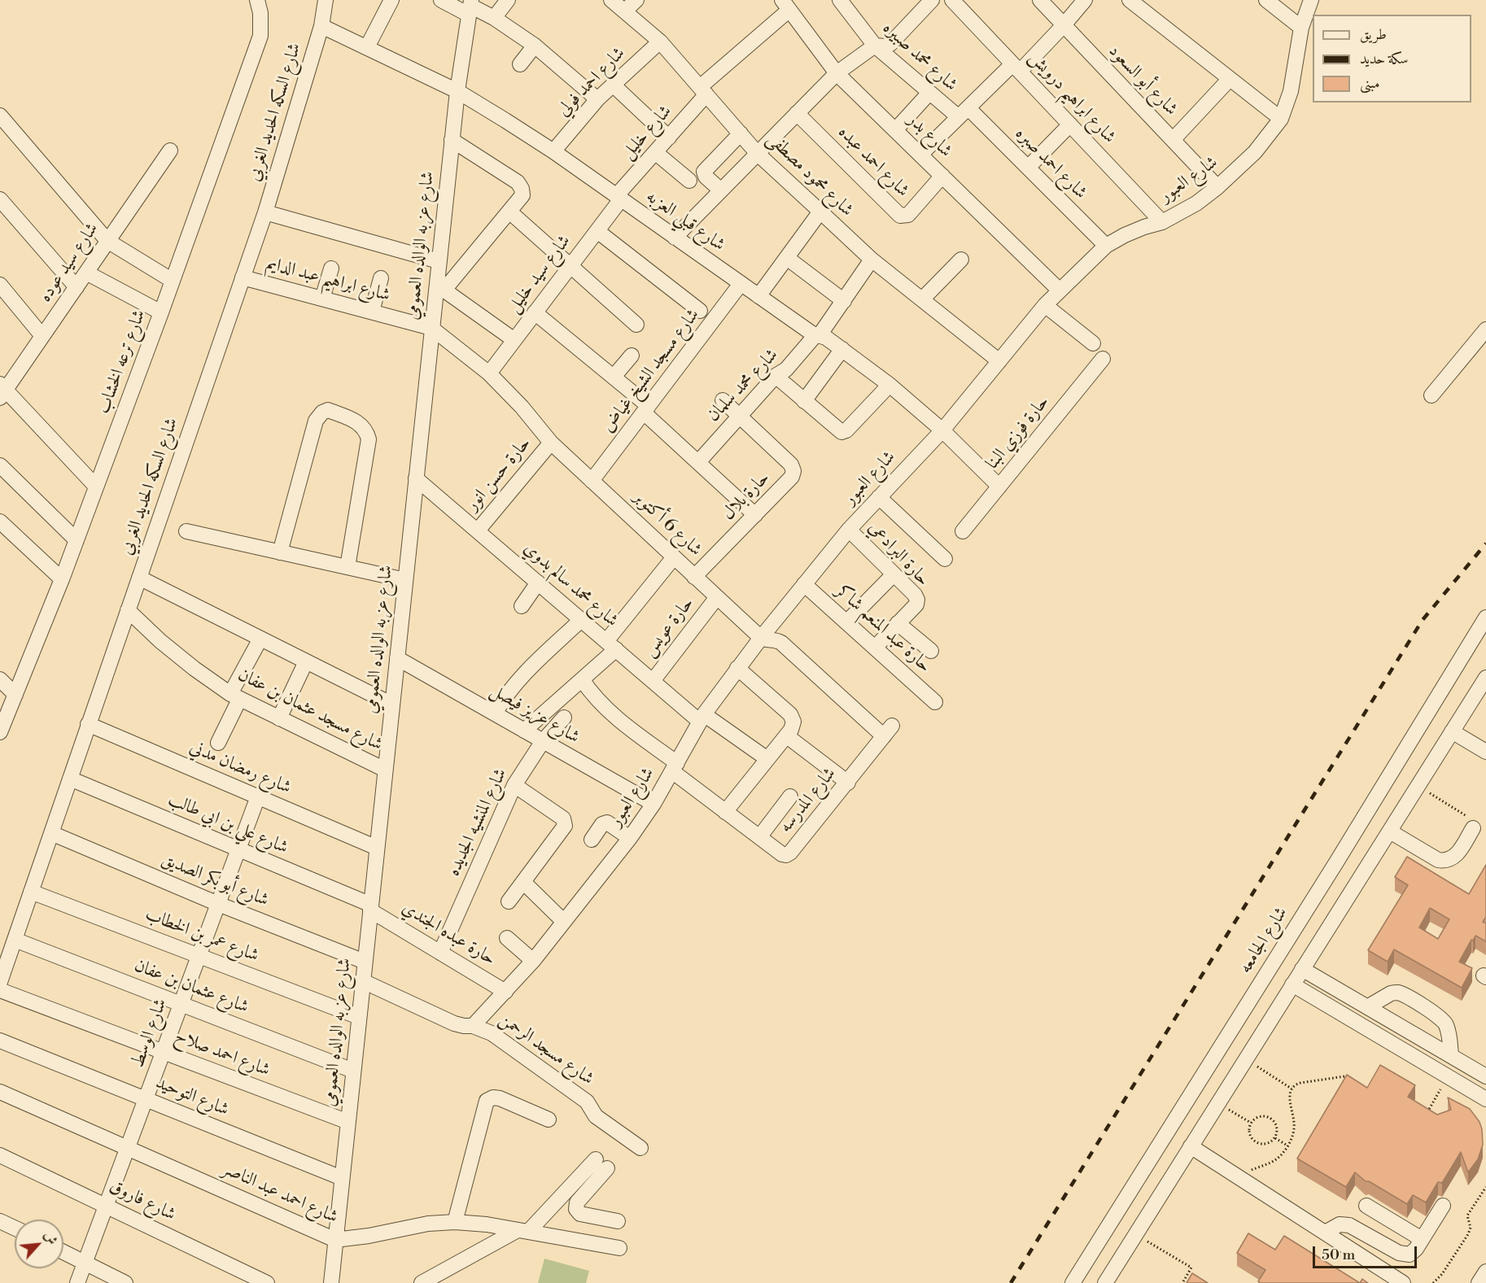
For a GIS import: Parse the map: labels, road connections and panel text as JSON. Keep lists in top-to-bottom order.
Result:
{
  "streets": {
    "street": [
      "شارع محمد صبيره",
      "شارع أبو السعود",
      "شارع احمد فولي",
      "شارع ابراهيم درويش",
      "شارع السكه الحديد الغربي",
      "شارع خليل",
      "شارع بدر",
      "شارع احمد عبده",
      "شارع احمد صبره",
      "شارع محمود مصطفى",
      "شارع العبور",
      "شارع قبلي العزبه",
      "شارع عزبه الوالده العمومي",
      "شارع سيد عوده",
      "شارع سيد خليل",
      "شارع ابراهيم عبد الدايم",
      "شارع ترعه الخشاب",
      "شارع مسجد الشيخ غياض",
      "شارع محمد سلمان",
      "حارة فوزي البنا",
      "حارة حسن انور",
      "حارة بلال",
      "شارع 6 أكتوبر",
      "حارة البرادعي",
      "شارع محمد سالم بدوي",
      "حارة عويس",
      "حارة عبد المنعم شاكر",
      "شارع مسجد عثمان بن عفان",
      "شارع عزيز فيصل",
      "شارع رمضان مدني",
      "شارع المدرسه",
      "شارع المنشيه الجديده",
      "شارع علي بن ابي طالب",
      "شارع أبو بكر الصديق",
      "حارة عبده الجندي",
      "شارع عمر بن الخطاب",
      "شارع الجامعه",
      "شارع عثمان بن عفان",
      "شارع الوسط",
      "شارع مسجد الرحمن",
      "شارع احمد صلاح",
      "شارع التوحيد",
      "شارع احمد عبد الناصر",
      "شارع فاروق"
    ]
  },
  "crossings": [
    ["شارع محمد صبيره", "شارع احمد صبره"],
    ["شارع أبو السعود", "شارع العبور"],
    ["شارع احمد فولي", "شارع محمود مصطفى"],
    ["شارع احمد فولي", "شارع قبلي العزبه"],
    ["شارع ابراهيم درويش", "شارع العبور"],
    ["شارع السكه الحديد الغربي", "شارع قبلي العزبه"],
    ["شارع السكه الحديد الغربي", "شارع ابراهيم عبد الدايم"],
    ["شارع السكه الحديد الغربي", "شارع مسجد عثمان بن عفان"],
    ["شارع السكه الحديد الغربي", "شارع رمضان مدني"],
    ["شارع السكه الحديد الغربي", "شارع علي بن ابي طالب"],
    ["شارع السكه الحديد الغربي", "شارع أبو بكر الصديق"],
    ["شارع السكه الحديد الغربي", "شارع عمر بن الخطاب"],
    ["شارع السكه الحديد الغربي", "شارع عثمان بن عفان"],
    ["شارع خليل", "شارع بدر"],
    ["شارع خليل", "شارع محمود مصطفى"],
    ["شارع خليل", "شارع قبلي العزبه"],
    ["شارع خليل", "شارع سيد خليل"],
    ["شارع بدر", "شارع احمد عبده"],
    ["شارع بدر", "شارع العبور"],
    ["شارع احمد صبره", "شارع العبور"],
    ["شارع محمود مصطفى", "شارع العبور"],
    ["شارع محمود مصطفى", "شارع محمد سلمان"],
    ["شارع العبور", "شارع قبلي العزبه"],
    ["شارع العبور", "شارع 6 أكتوبر"],
    ["شارع العبور", "حارة البرادعي"],
    ["شارع العبور", "شارع محمد سالم بدوي"],
    ["شارع العبور", "حارة عبد المنعم شاكر"],
    ["شارع العبور", "شارع عزيز فيصل"],
    ["شارع العبور", "شارع المدرسه"],
    ["شارع العبور", "حارة عبده الجندي"],
    ["شارع العبور", "شارع مسجد الرحمن"],
    ["شارع قبلي العزبه", "شارع عزبه الوالده العمومي"],
    ["شارع قبلي العزبه", "شارع سيد خليل"],
    ["شارع قبلي العزبه", "شارع مسجد الشيخ غياض"],
    ["شارع قبلي العزبه", "شارع محمد سلمان"],
    ["شارع قبلي العزبه", "حارة فوزي البنا"],
    ["شارع عزبه الوالده العمومي", "شارع ابراهيم عبد الدايم"],
    ["شارع عزبه الوالده العمومي", "شارع 6 أكتوبر"],
    ["شارع عزبه الوالده العمومي", "شارع محمد سالم بدوي"],
    ["شارع عزبه الوالده العمومي", "شارع مسجد عثمان بن عفان"],
    ["شارع عزبه الوالده العمومي", "شارع عزيز فيصل"],
    ["شارع عزبه الوالده العمومي", "شارع رمضان مدني"],
    ["شارع عزبه الوالده العمومي", "شارع علي بن ابي طالب"],
    ["شارع عزبه الوالده العمومي", "شارع أبو بكر الصديق"],
    ["شارع عزبه الوالده العمومي", "حارة عبده الجندي"],
    ["شارع عزبه الوالده العمومي", "شارع عمر بن الخطاب"],
    ["شارع عزبه الوالده العمومي", "شارع عثمان بن عفان"],
    ["شارع عزبه الوالده العمومي", "شارع مسجد الرحمن"],
    ["شارع عزبه الوالده العمومي", "شارع احمد صلاح"],
    ["شارع عزبه الوالده العمومي", "شارع التوحيد"],
    ["شارع عزبه الوالده العمومي", "شارع احمد عبد الناصر"],
    ["شارع سيد خليل", "شارع 6 أكتوبر"],
    ["شارع ابراهيم عبد الدايم", "شارع 6 أكتوبر"],
    ["شارع مسجد الشيخ غياض", "شارع 6 أكتوبر"],
    ["شارع محمد سلمان", "حارة بلال"],
    ["حارة حسن انور", "شارع 6 أكتوبر"],
    ["حارة حسن انور", "شارع محمد سالم بدوي"],
    ["حارة بلال", "شارع 6 أكتوبر"],
    ["شارع 6 أكتوبر", "حارة عويس"],
    ["شارع 6 أكتوبر", "شارع المدرسه"],
    ["حارة البرادعي", "حارة عبد المنعم شاكر"],
    ["شارع محمد سالم بدوي", "حارة عويس"],
    ["شارع عزيز فيصل", "شارع المنشيه الجديده"],
    ["شارع رمضان مدني", "شارع الوسط"],
    ["شارع المنشيه الجديده", "حارة عبده الجندي"],
    ["شارع علي بن ابي طالب", "حارة عبده الجندي"],
    ["شارع علي بن ابي طالب", "شارع الوسط"],
    ["شارع أبو بكر الصديق", "شارع الوسط"],
    ["شارع عمر بن الخطاب", "شارع الوسط"],
    ["شارع عثمان بن عفان", "شارع الوسط"],
    ["شارع الوسط", "شارع احمد صلاح"],
    ["شارع الوسط", "شارع التوحيد"],
    ["شارع الوسط", "شارع احمد عبد الناصر"],
    ["شارع الوسط", "شارع فاروق"]
  ],
  "legend": ["طريق", "سكة حديد", "مبنى"],
  "scale_bar": "50 m",
  "north": "top right"
}
